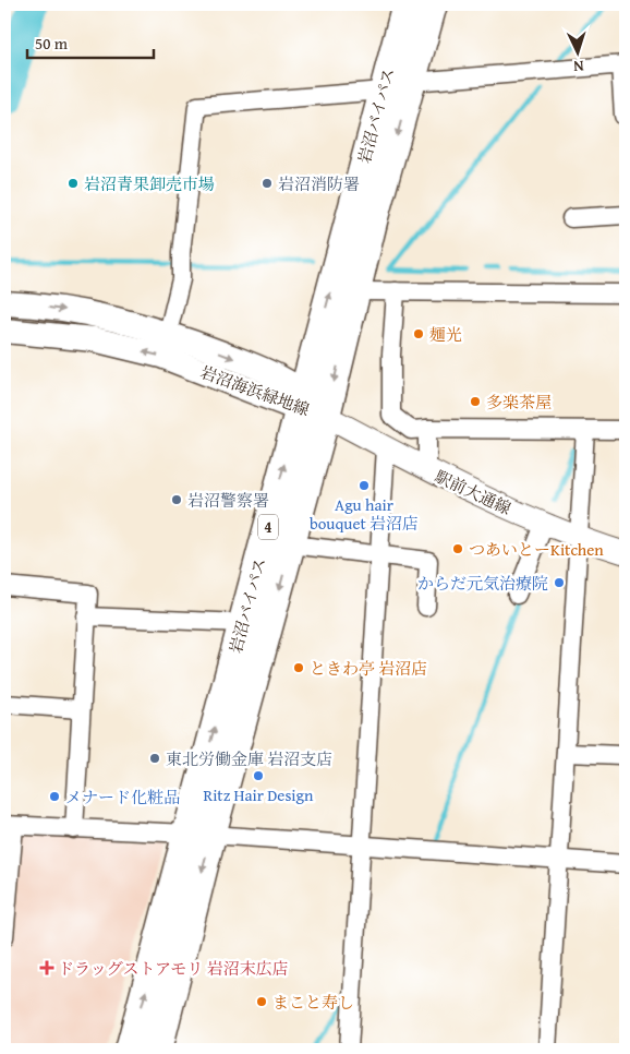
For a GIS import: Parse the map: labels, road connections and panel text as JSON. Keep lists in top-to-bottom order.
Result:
{
  "streets": {
    "highway": ["岩沼バイパス", "4"],
    "main road": ["岩沼海浜緑地線"],
    "street": ["駅前大通線"]
  },
  "crossings": [
    ["岩沼バイパス", "岩沼海浜緑地線"],
    ["岩沼バイパス", "駅前大通線"],
    ["岩沼海浜緑地線", "駅前大通線"]
  ],
  "places": {
    "other": [
      "岩沼青果卸売市場",
      "岩沼消防署",
      "麺光",
      "多楽茶屋",
      "Agu hair bouquet 岩沼店",
      "岩沼警察署",
      "つあいとーKitchen",
      "からだ元気治療院",
      "ときわ亭 岩沼店",
      "東北労働金庫 岩沼支店",
      "Ritz Hair Design",
      "メナード化粧品",
      "まこと寿し"
    ],
    "health": ["ドラッグストアモリ 岩沼末広店"]
  },
  "scale_bar": "50 m",
  "north": "bottom"
}
